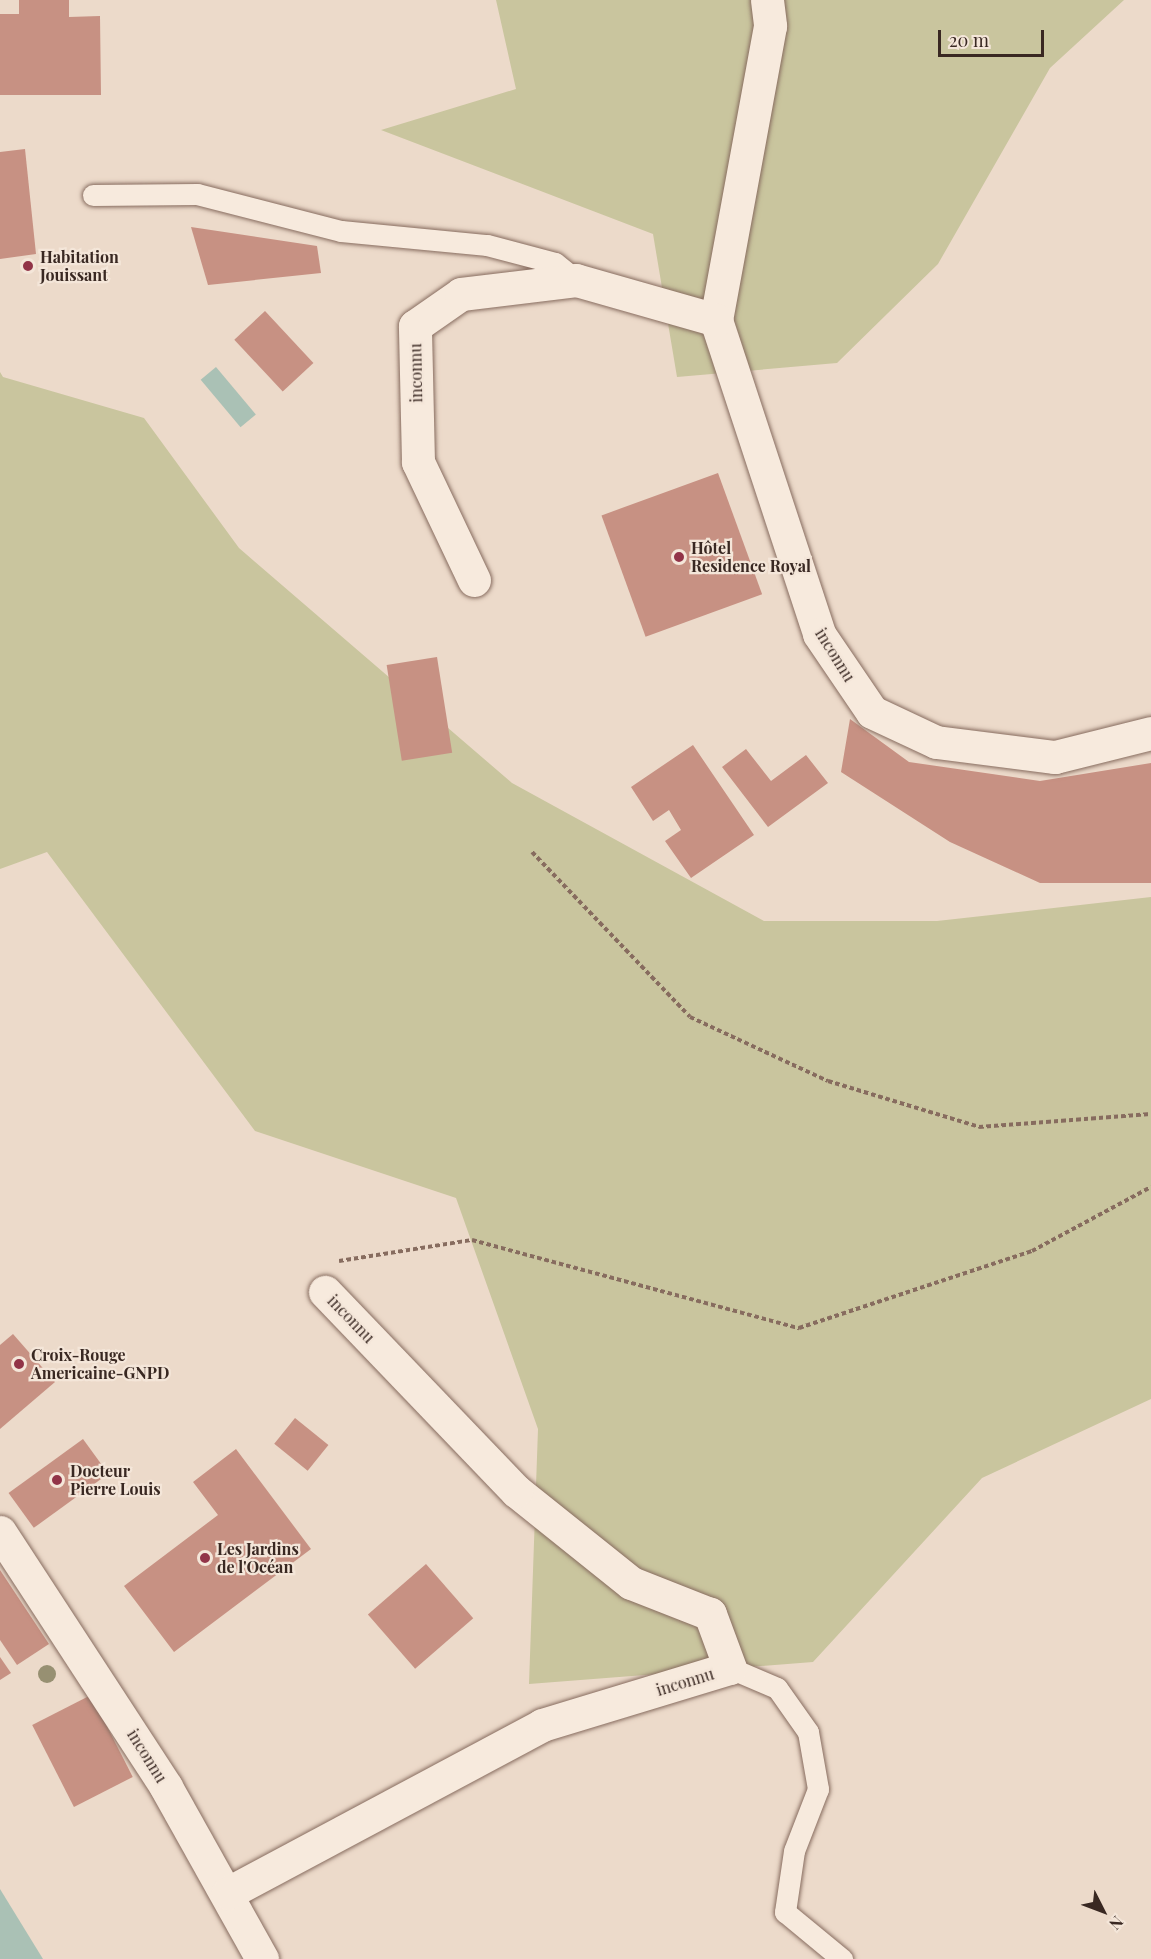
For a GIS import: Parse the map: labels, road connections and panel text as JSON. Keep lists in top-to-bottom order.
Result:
{
  "streets": {
    "street": ["inconnu"]
  },
  "places": [
    "Habitation Jouissant",
    "Hôtel Residence Royal",
    "Croix-Rouge Americaine-GNPD",
    "Docteur Pierre Louis",
    "Les Jardins de l'Océan"
  ],
  "scale_bar": "20 m",
  "north": "bottom right"
}
